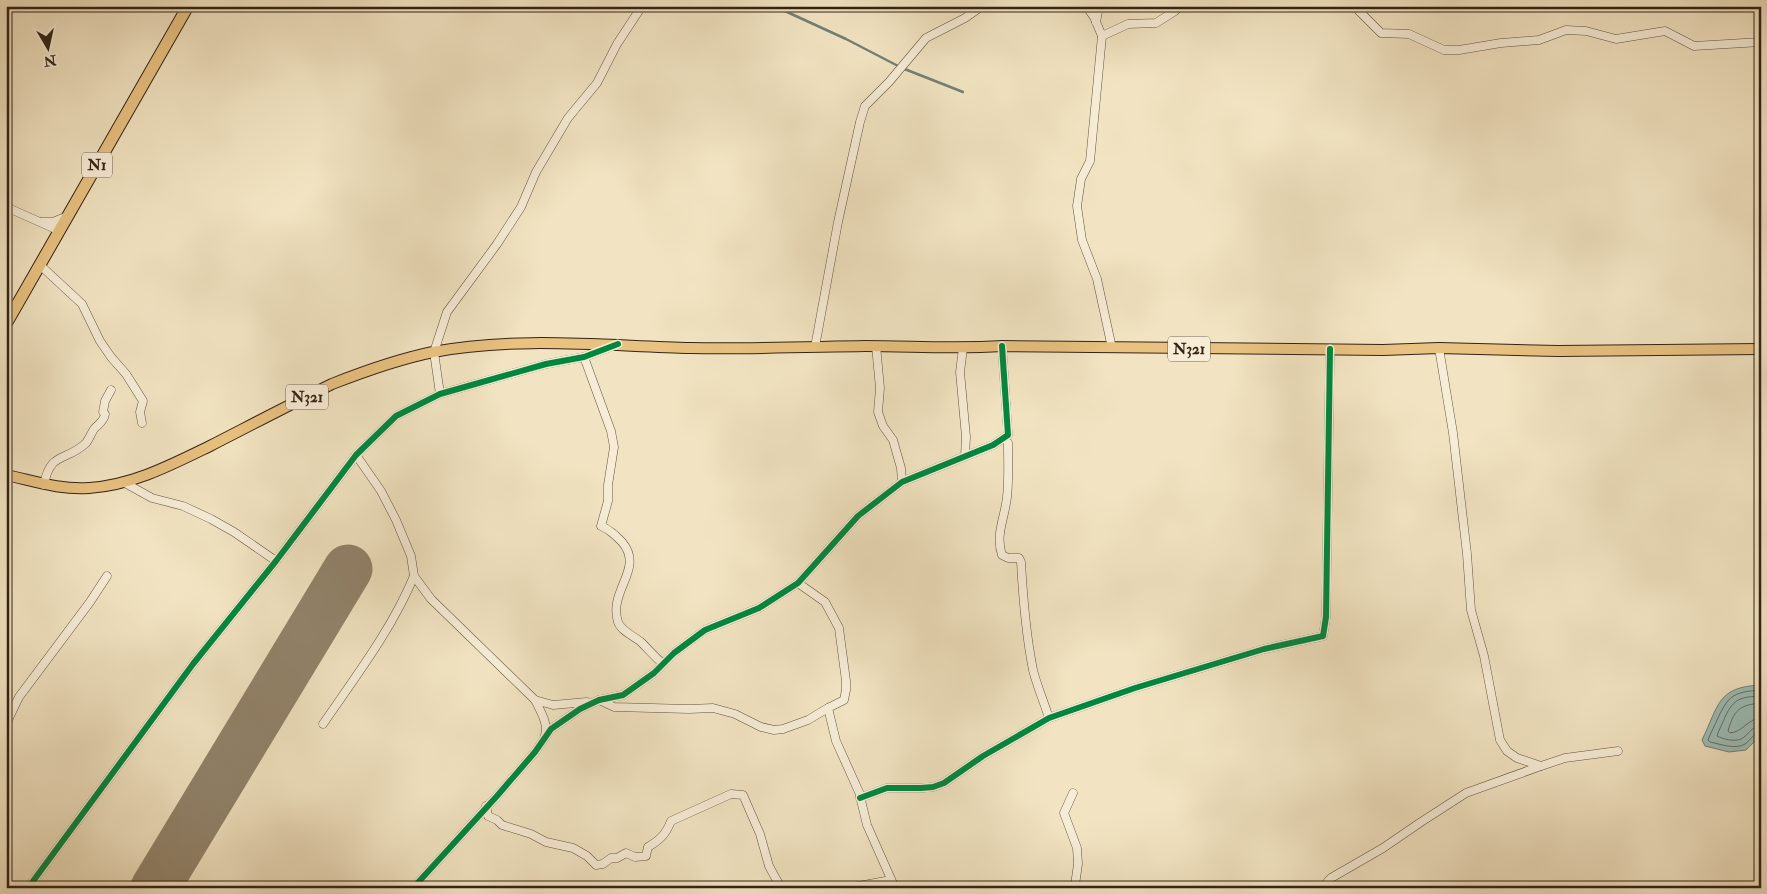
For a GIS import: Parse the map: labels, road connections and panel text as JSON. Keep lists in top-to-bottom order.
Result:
{
  "streets": {
    "highway": ["N1"],
    "main road": ["N321"]
  },
  "north": "bottom"
}
